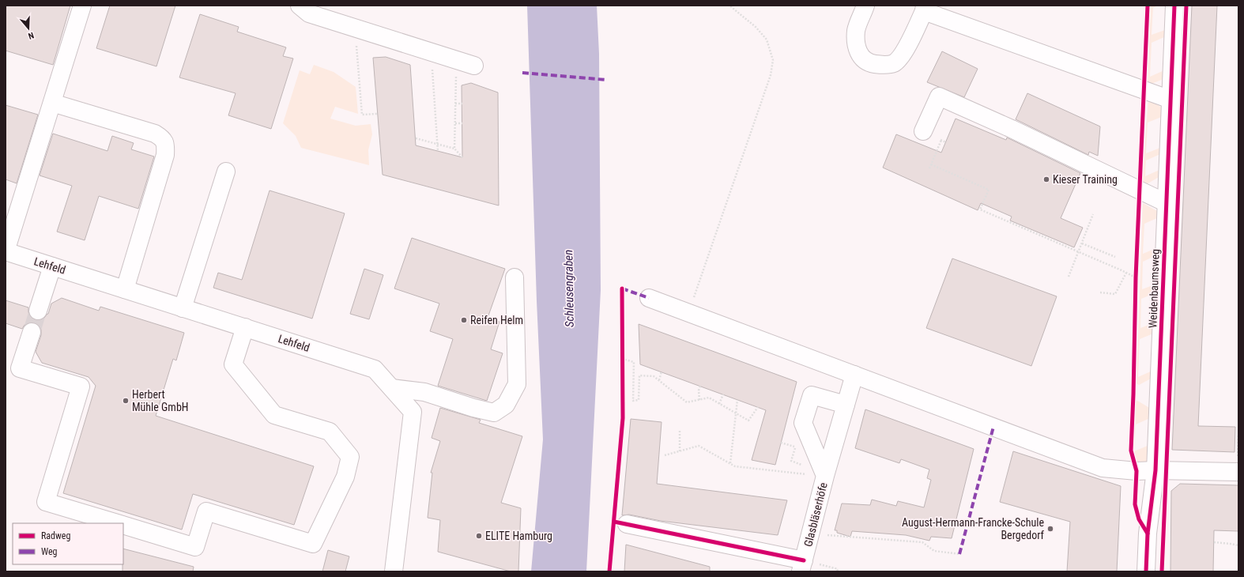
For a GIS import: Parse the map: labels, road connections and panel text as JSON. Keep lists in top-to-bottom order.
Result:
{
  "streets": {
    "street": ["Lehfeld", "Weidenbaumsweg", "Glasbläserhöfe"]
  },
  "water": ["Schleusengraben"],
  "places": [
    "Kieser Training",
    "Reifen Helm",
    "Herbert Mühle GmbH",
    "August-Hermann-Francke-Schule Bergedorf",
    "ELITE Hamburg"
  ],
  "legend": ["Radweg", "Weg"],
  "north": "bottom"
}
